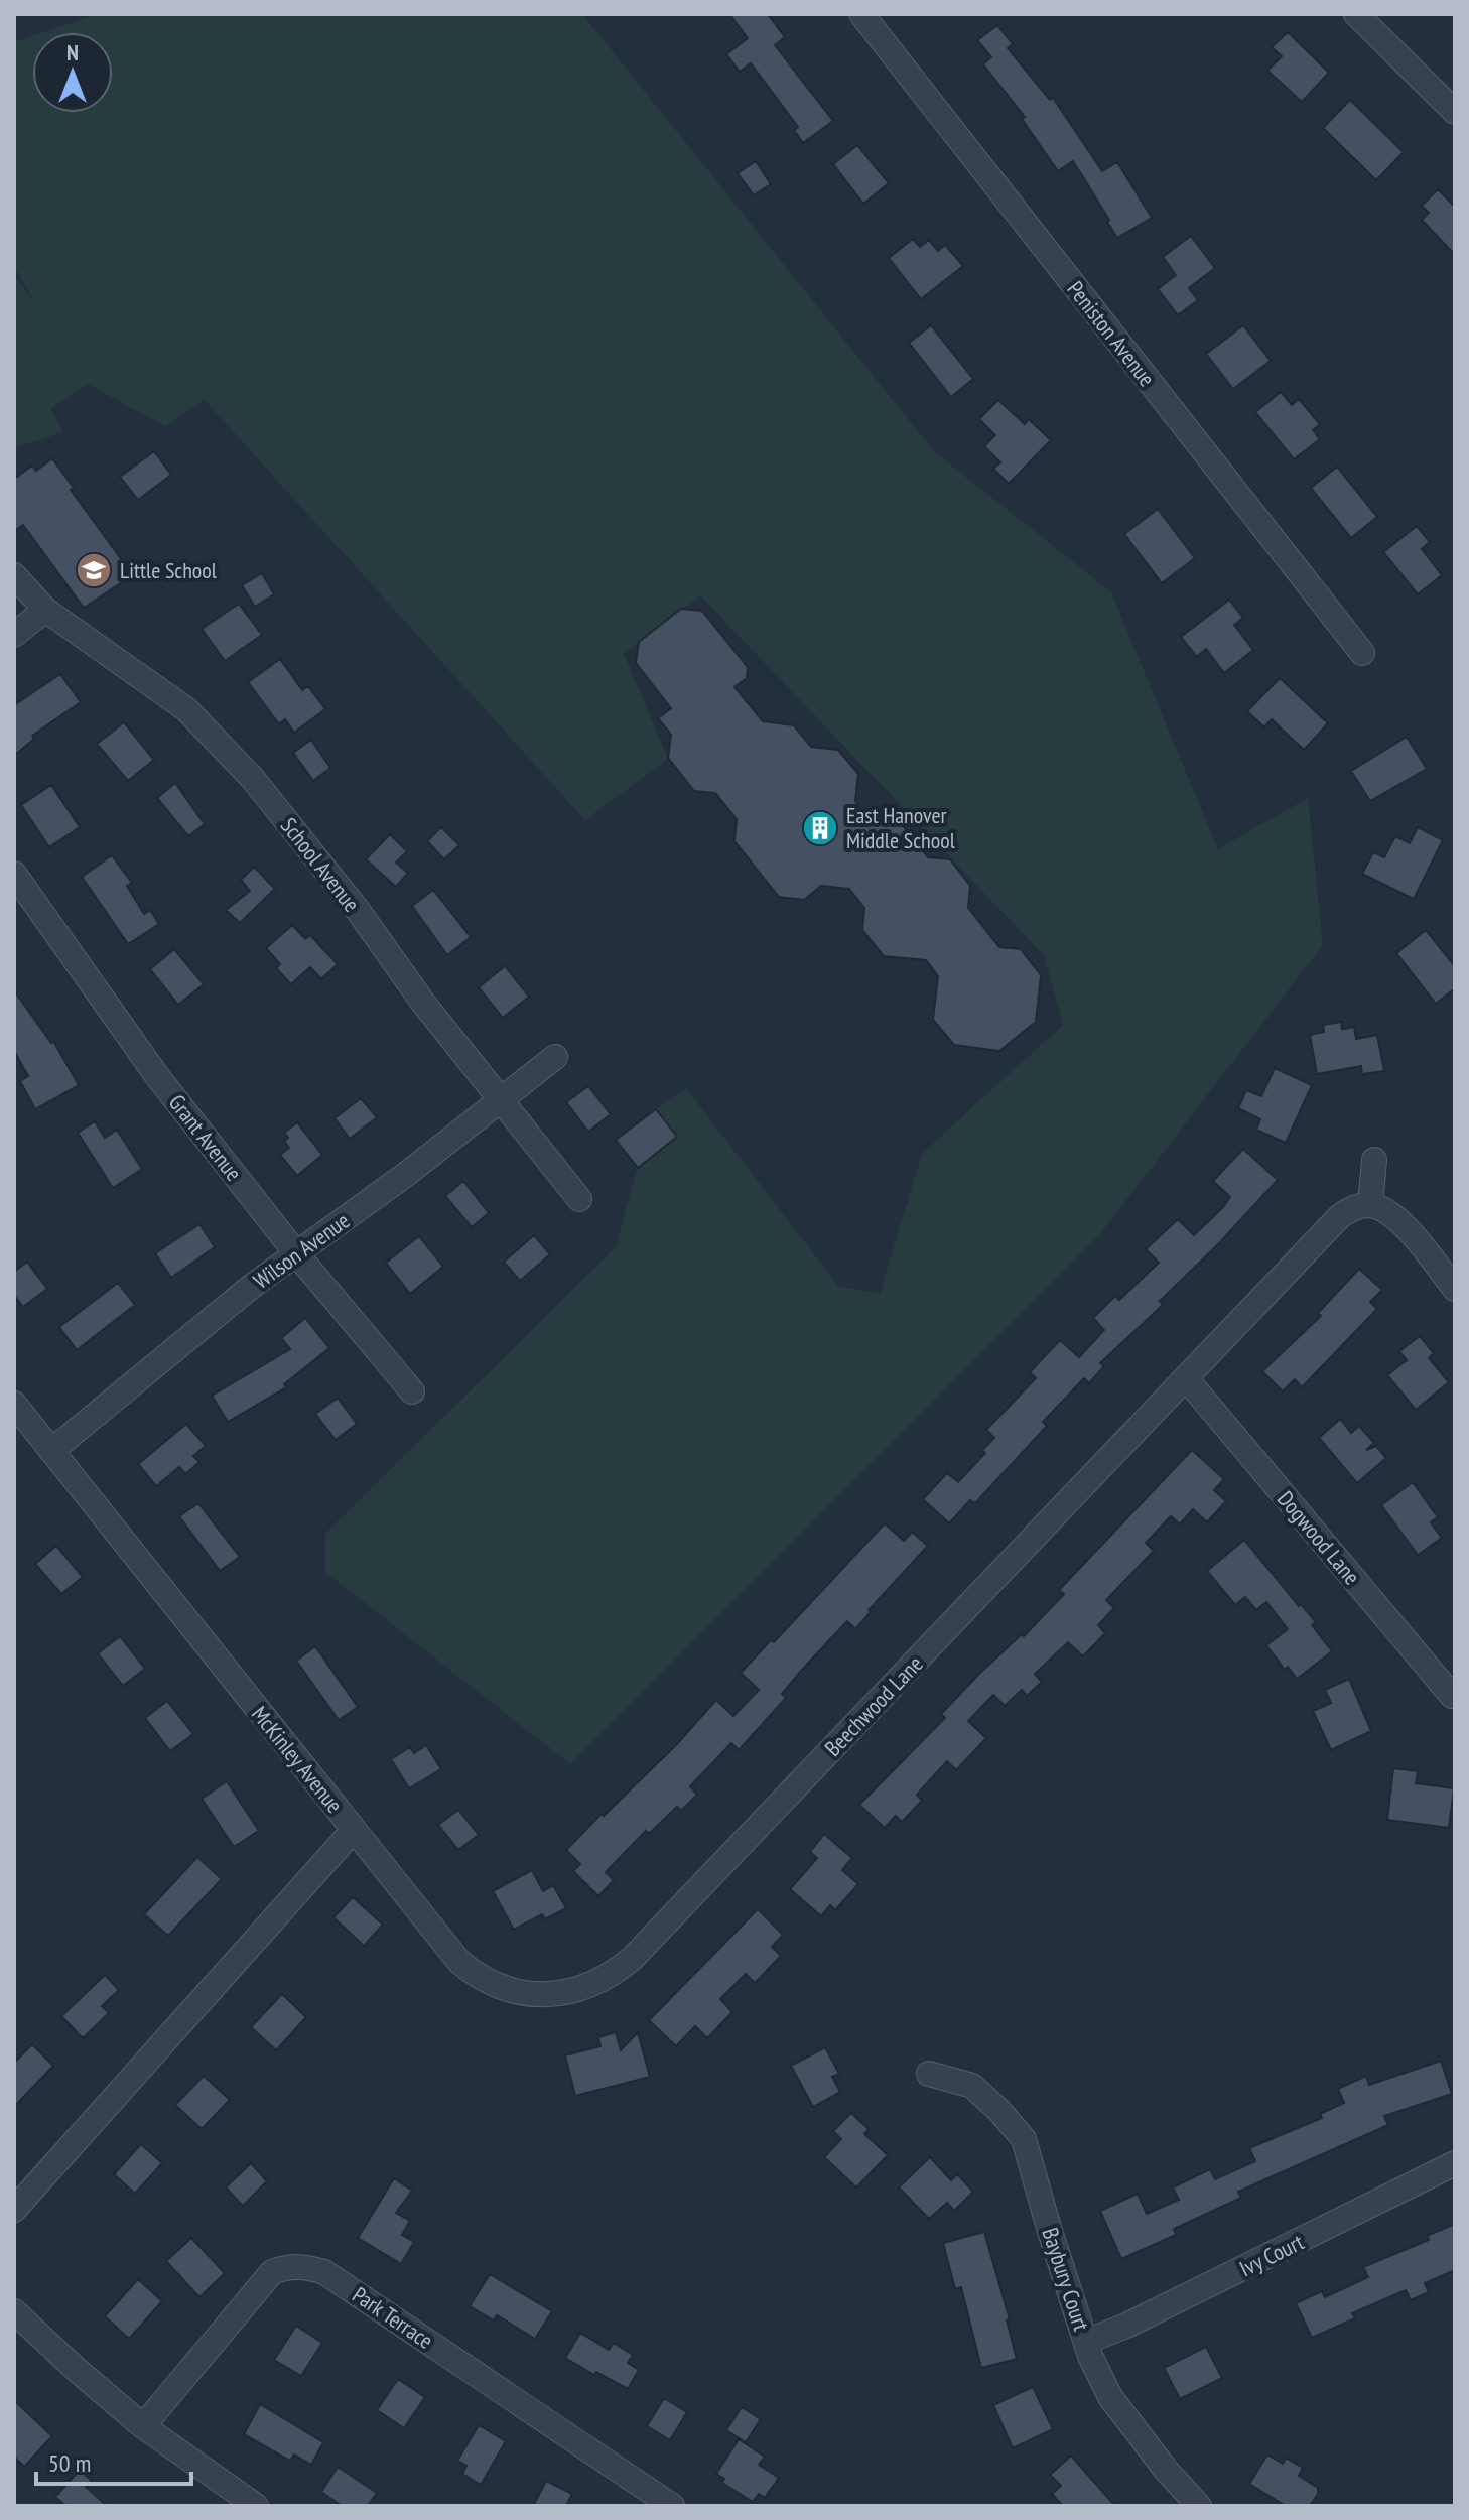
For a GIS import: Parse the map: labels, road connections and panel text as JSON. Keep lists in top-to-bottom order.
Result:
{
  "streets": {
    "street": [
      "Peniston Avenue",
      "School Avenue",
      "Grant Avenue",
      "Wilson Avenue",
      "Dogwood Lane",
      "Beechwood Lane",
      "McKinley Avenue",
      "Ivy Court",
      "Baybury Court",
      "Park Terrace"
    ]
  },
  "crossings": [
    ["School Avenue", "Wilson Avenue"],
    ["Grant Avenue", "Wilson Avenue"],
    ["Wilson Avenue", "McKinley Avenue"],
    ["Dogwood Lane", "Beechwood Lane"],
    ["Beechwood Lane", "McKinley Avenue"],
    ["Ivy Court", "Baybury Court"]
  ],
  "places": {
    "school or university": ["Little School"],
    "building": ["East Hanover Middle School"]
  },
  "scale_bar": "50 m",
  "north": "top"
}
